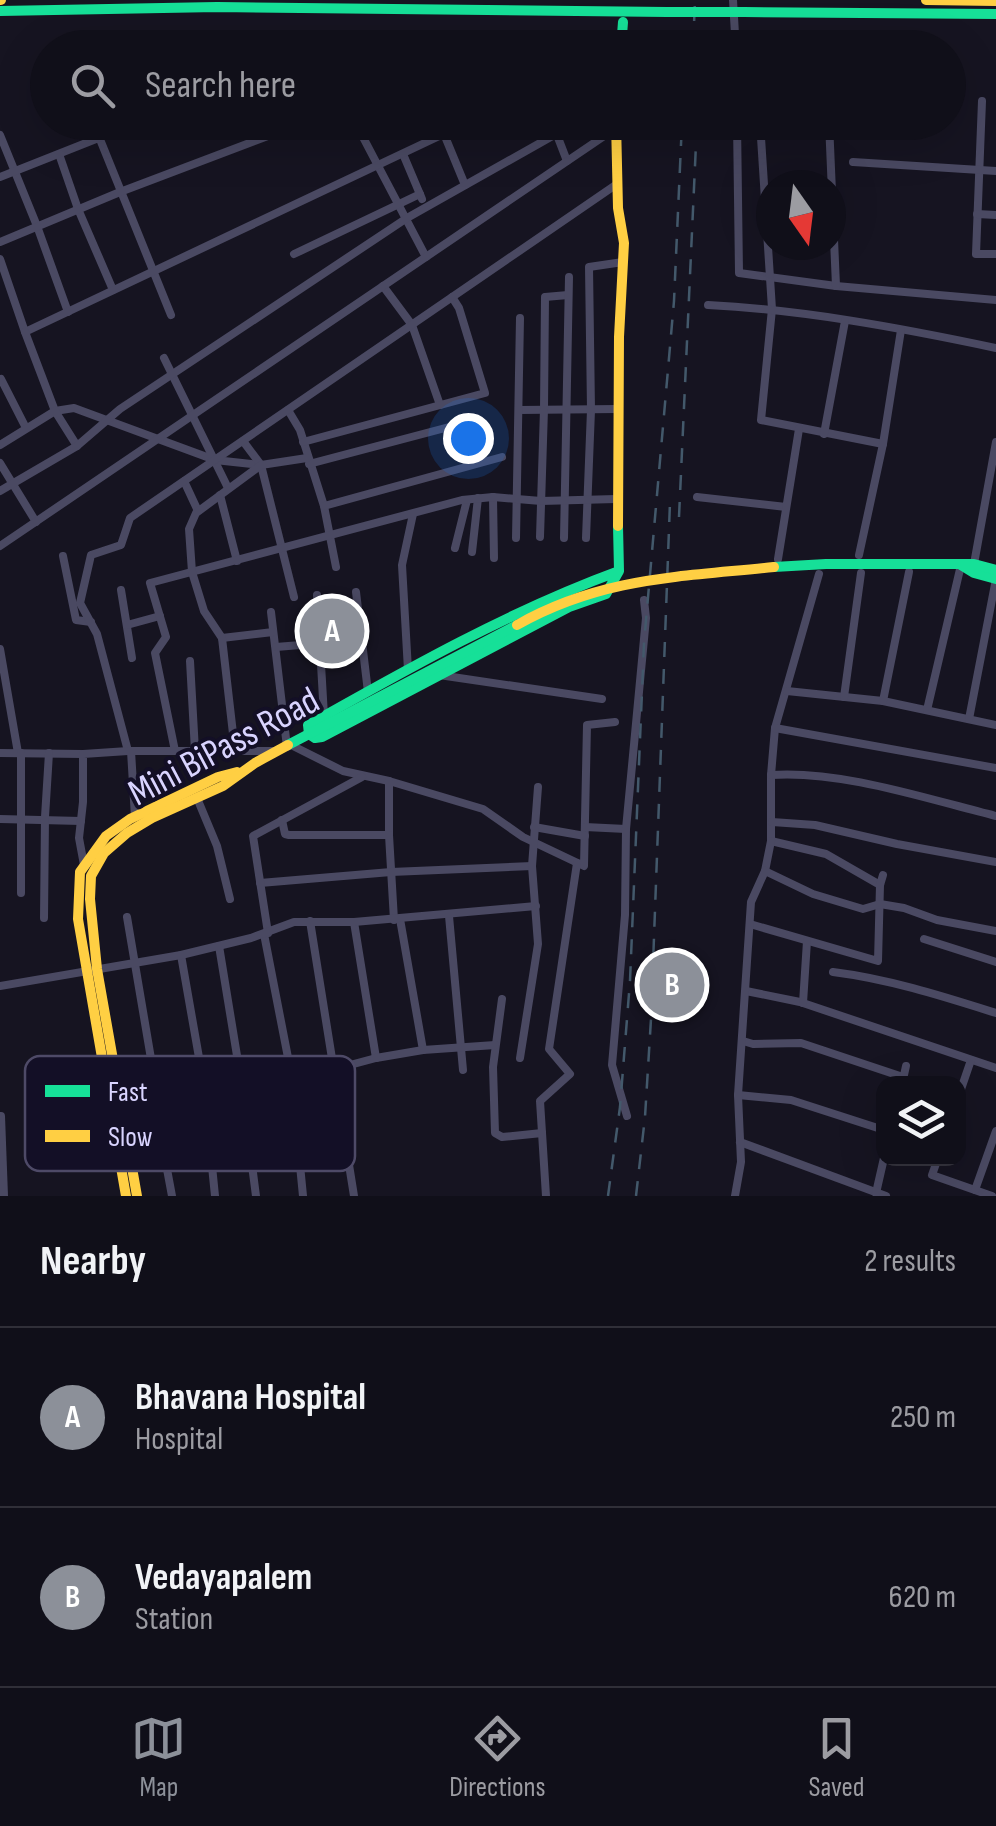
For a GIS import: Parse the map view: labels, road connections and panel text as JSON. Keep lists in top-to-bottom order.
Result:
{
  "streets": {
    "main road": ["Mini BiPass Road"]
  },
  "legend": ["Fast", "Slow"],
  "north": "bottom",
  "page": {
    "search": "Search here",
    "pins": ["A", "B"],
    "heading": ["Nearby", "2 results"],
    "list": [
      {
        "mark": "A",
        "name": "Bhavana Hospital",
        "note": "Hospital",
        "value": "250 m"
      },
      {
        "mark": "B",
        "name": "Vedayapalem",
        "note": "Station",
        "value": "620 m"
      }
    ],
    "nav": ["Map", "Directions", "Saved"]
  }
}
